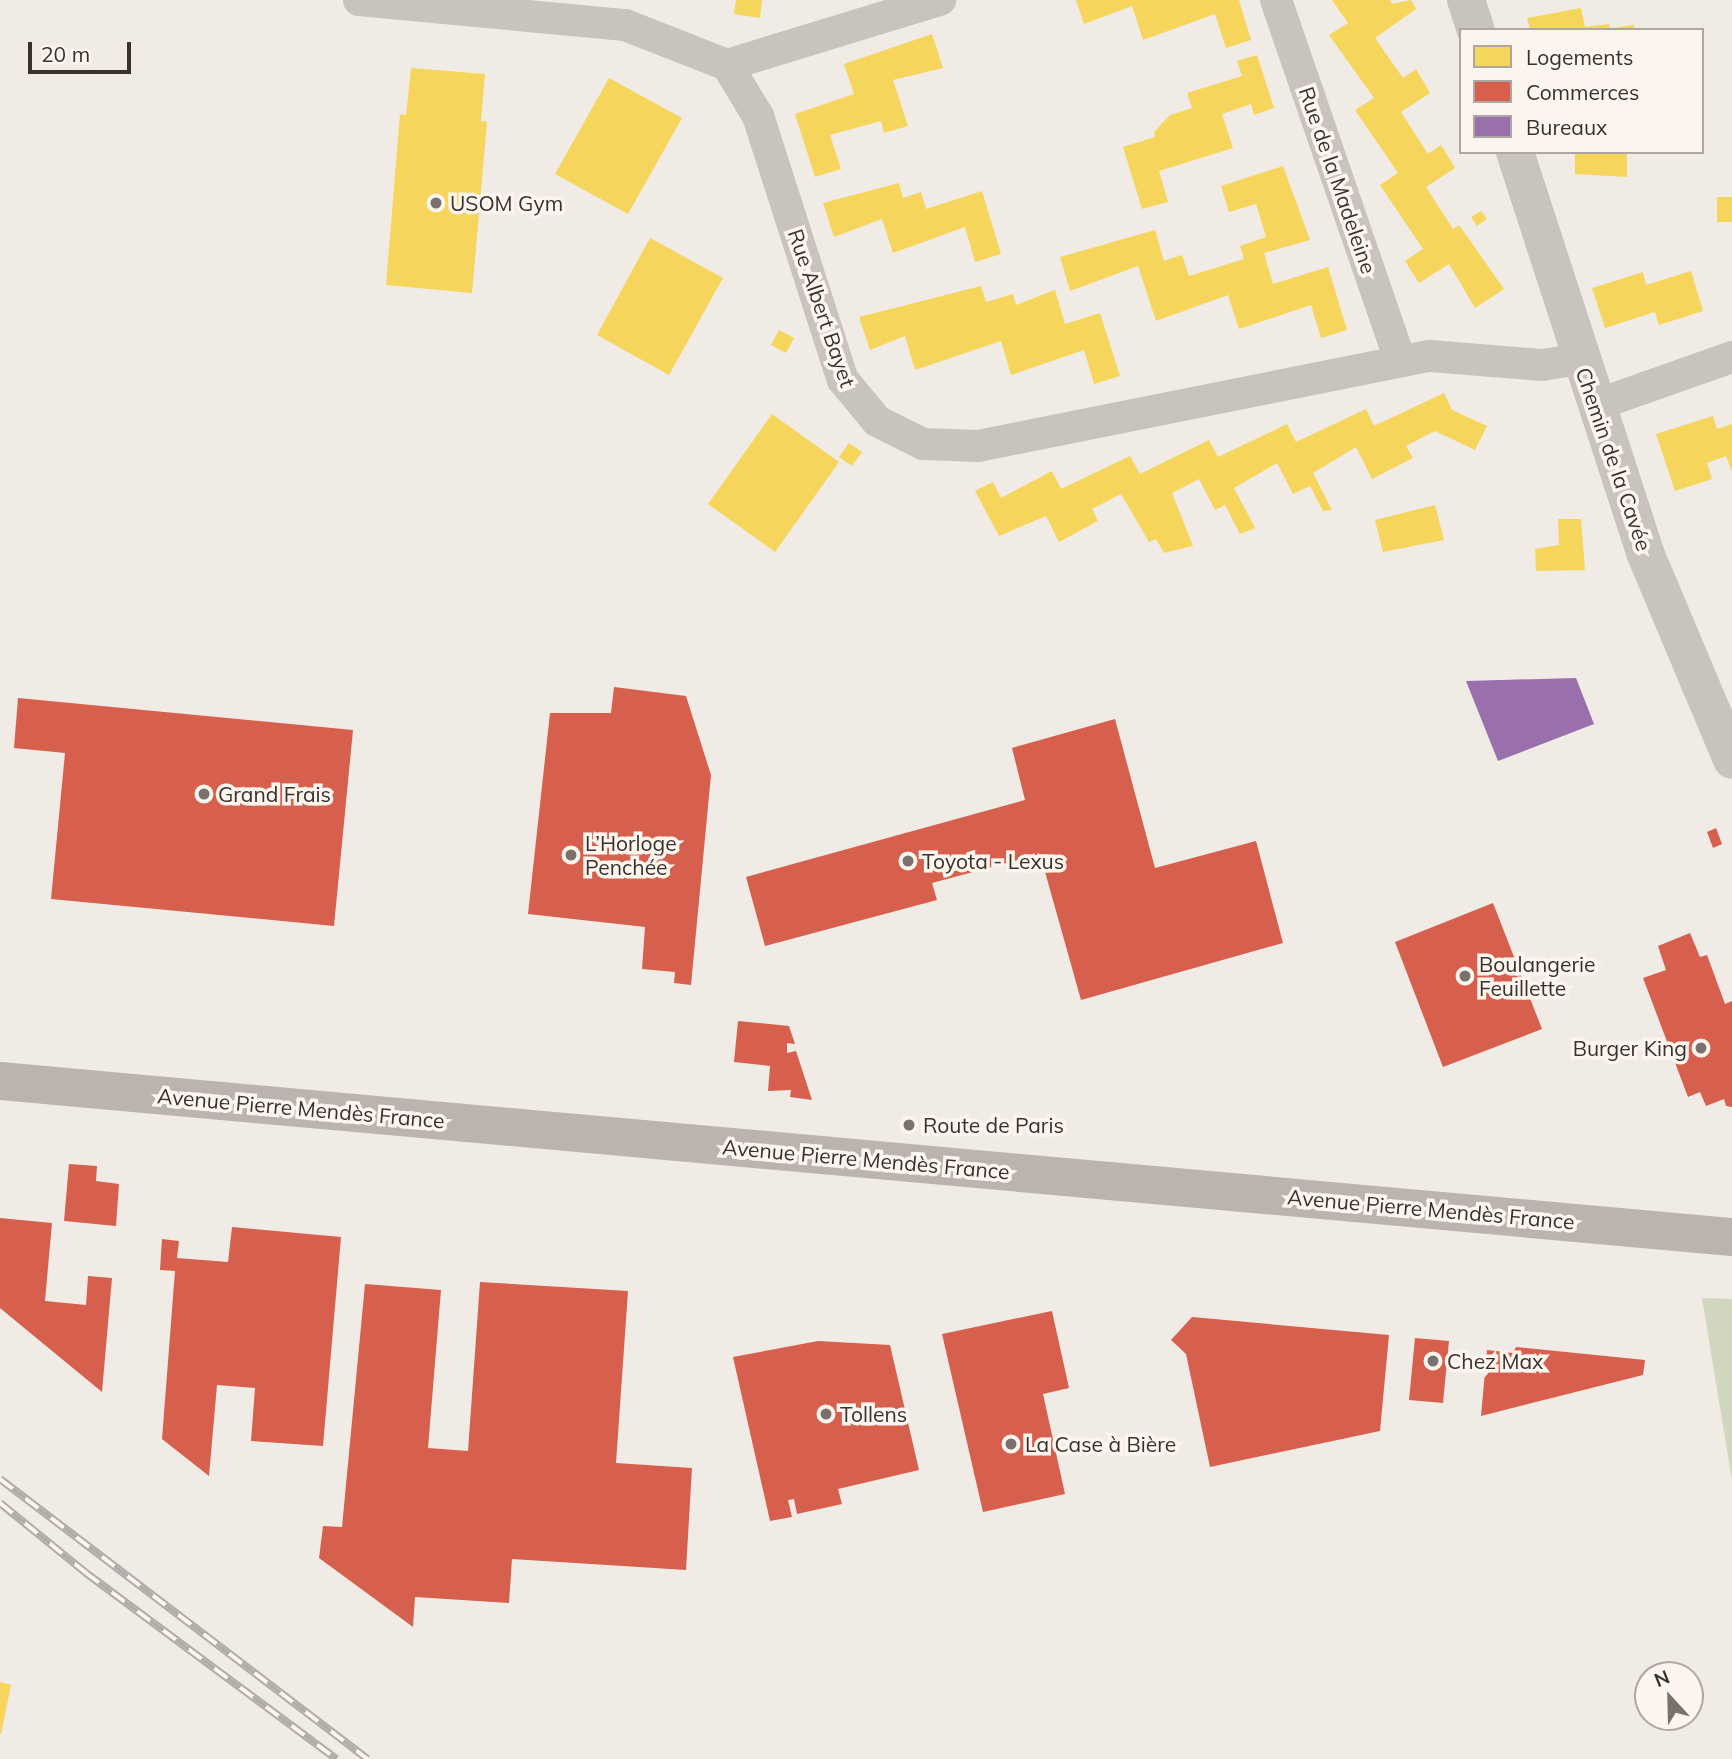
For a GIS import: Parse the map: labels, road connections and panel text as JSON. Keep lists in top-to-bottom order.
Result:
{
  "streets": {
    "main road": ["Avenue Pierre Mendès France"],
    "street": ["Rue de la Madeleine", "Rue Albert Bayet", "Chemin de la Cavée"]
  },
  "crossings": [
    ["Rue de la Madeleine", "Rue Albert Bayet"],
    ["Rue Albert Bayet", "Chemin de la Cavée"]
  ],
  "places": [
    "USOM Gym",
    "Grand Frais",
    "L’Horloge Penchée",
    "Toyota - Lexus",
    "Boulangerie Feuillette",
    "Burger King",
    "Route de Paris",
    "Chez Max",
    "Tollens",
    "La Case à Bière"
  ],
  "legend": ["Logements", "Commerces", "Bureaux"],
  "scale_bar": "20 m",
  "north": "top"
}
